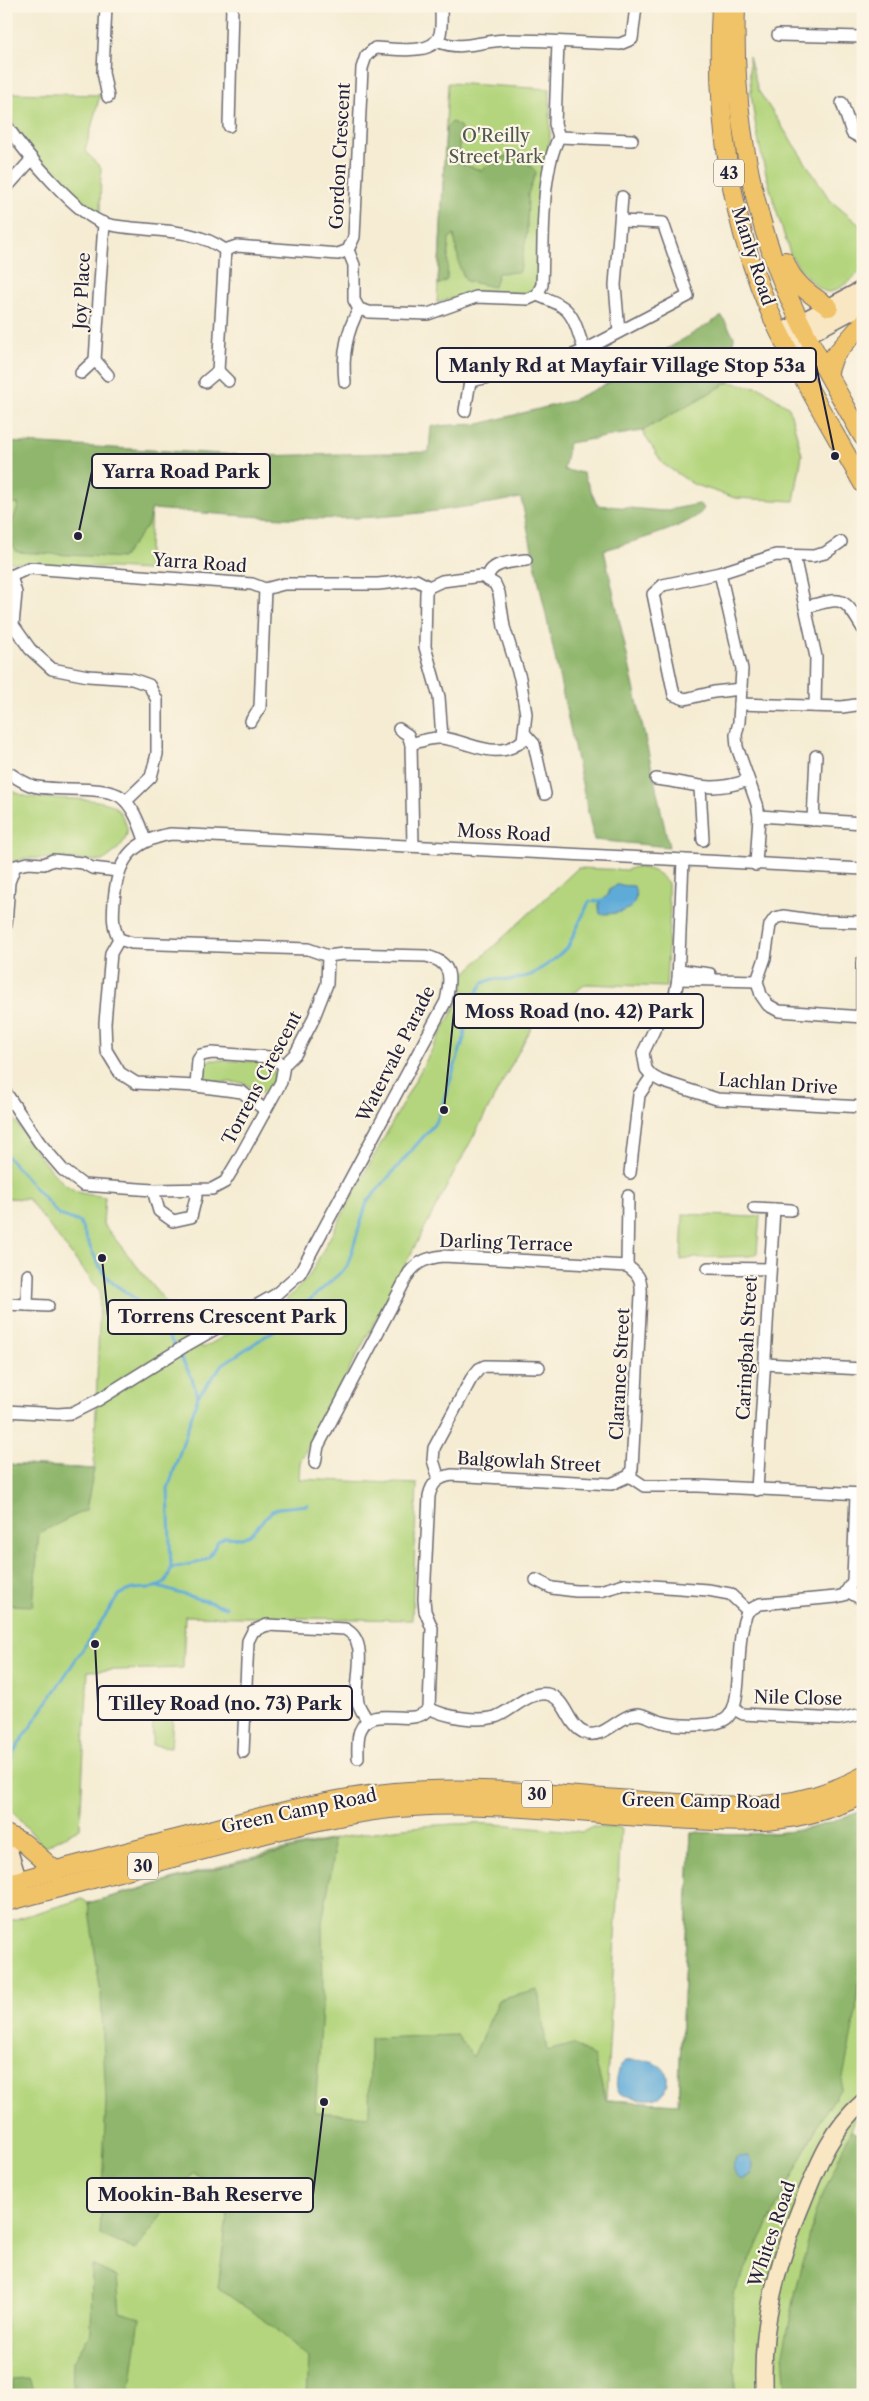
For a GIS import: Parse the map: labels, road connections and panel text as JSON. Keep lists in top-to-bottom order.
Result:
{
  "streets": {
    "main road": [
      "43",
      "Manly Road",
      "30",
      "Green Camp Road"
    ],
    "street": [
      "Gordon Crescent",
      "Joy Place",
      "Yarra Road",
      "Moss Road",
      "Watervale Parade",
      "Torrens Crescent",
      "Lachlan Drive",
      "Darling Terrace",
      "Caringbah Street",
      "Clarance Street",
      "Balgowlah Street",
      "Nile Close",
      "Whites Road"
    ]
  },
  "crossings": [
    ["Watervale Parade", "Torrens Crescent"],
    ["Darling Terrace", "Clarance Street"],
    ["Clarance Street", "Balgowlah Street"]
  ],
  "parks": ["O'Reilly Street Park"],
  "places": [
    "Manly Rd at Mayfair Village Stop 53a",
    "Yarra Road Park",
    "Moss Road (no. 42) Park",
    "Torrens Crescent Park",
    "Tilley Road (no. 73) Park",
    "Mookin-Bah Reserve"
  ]
}
